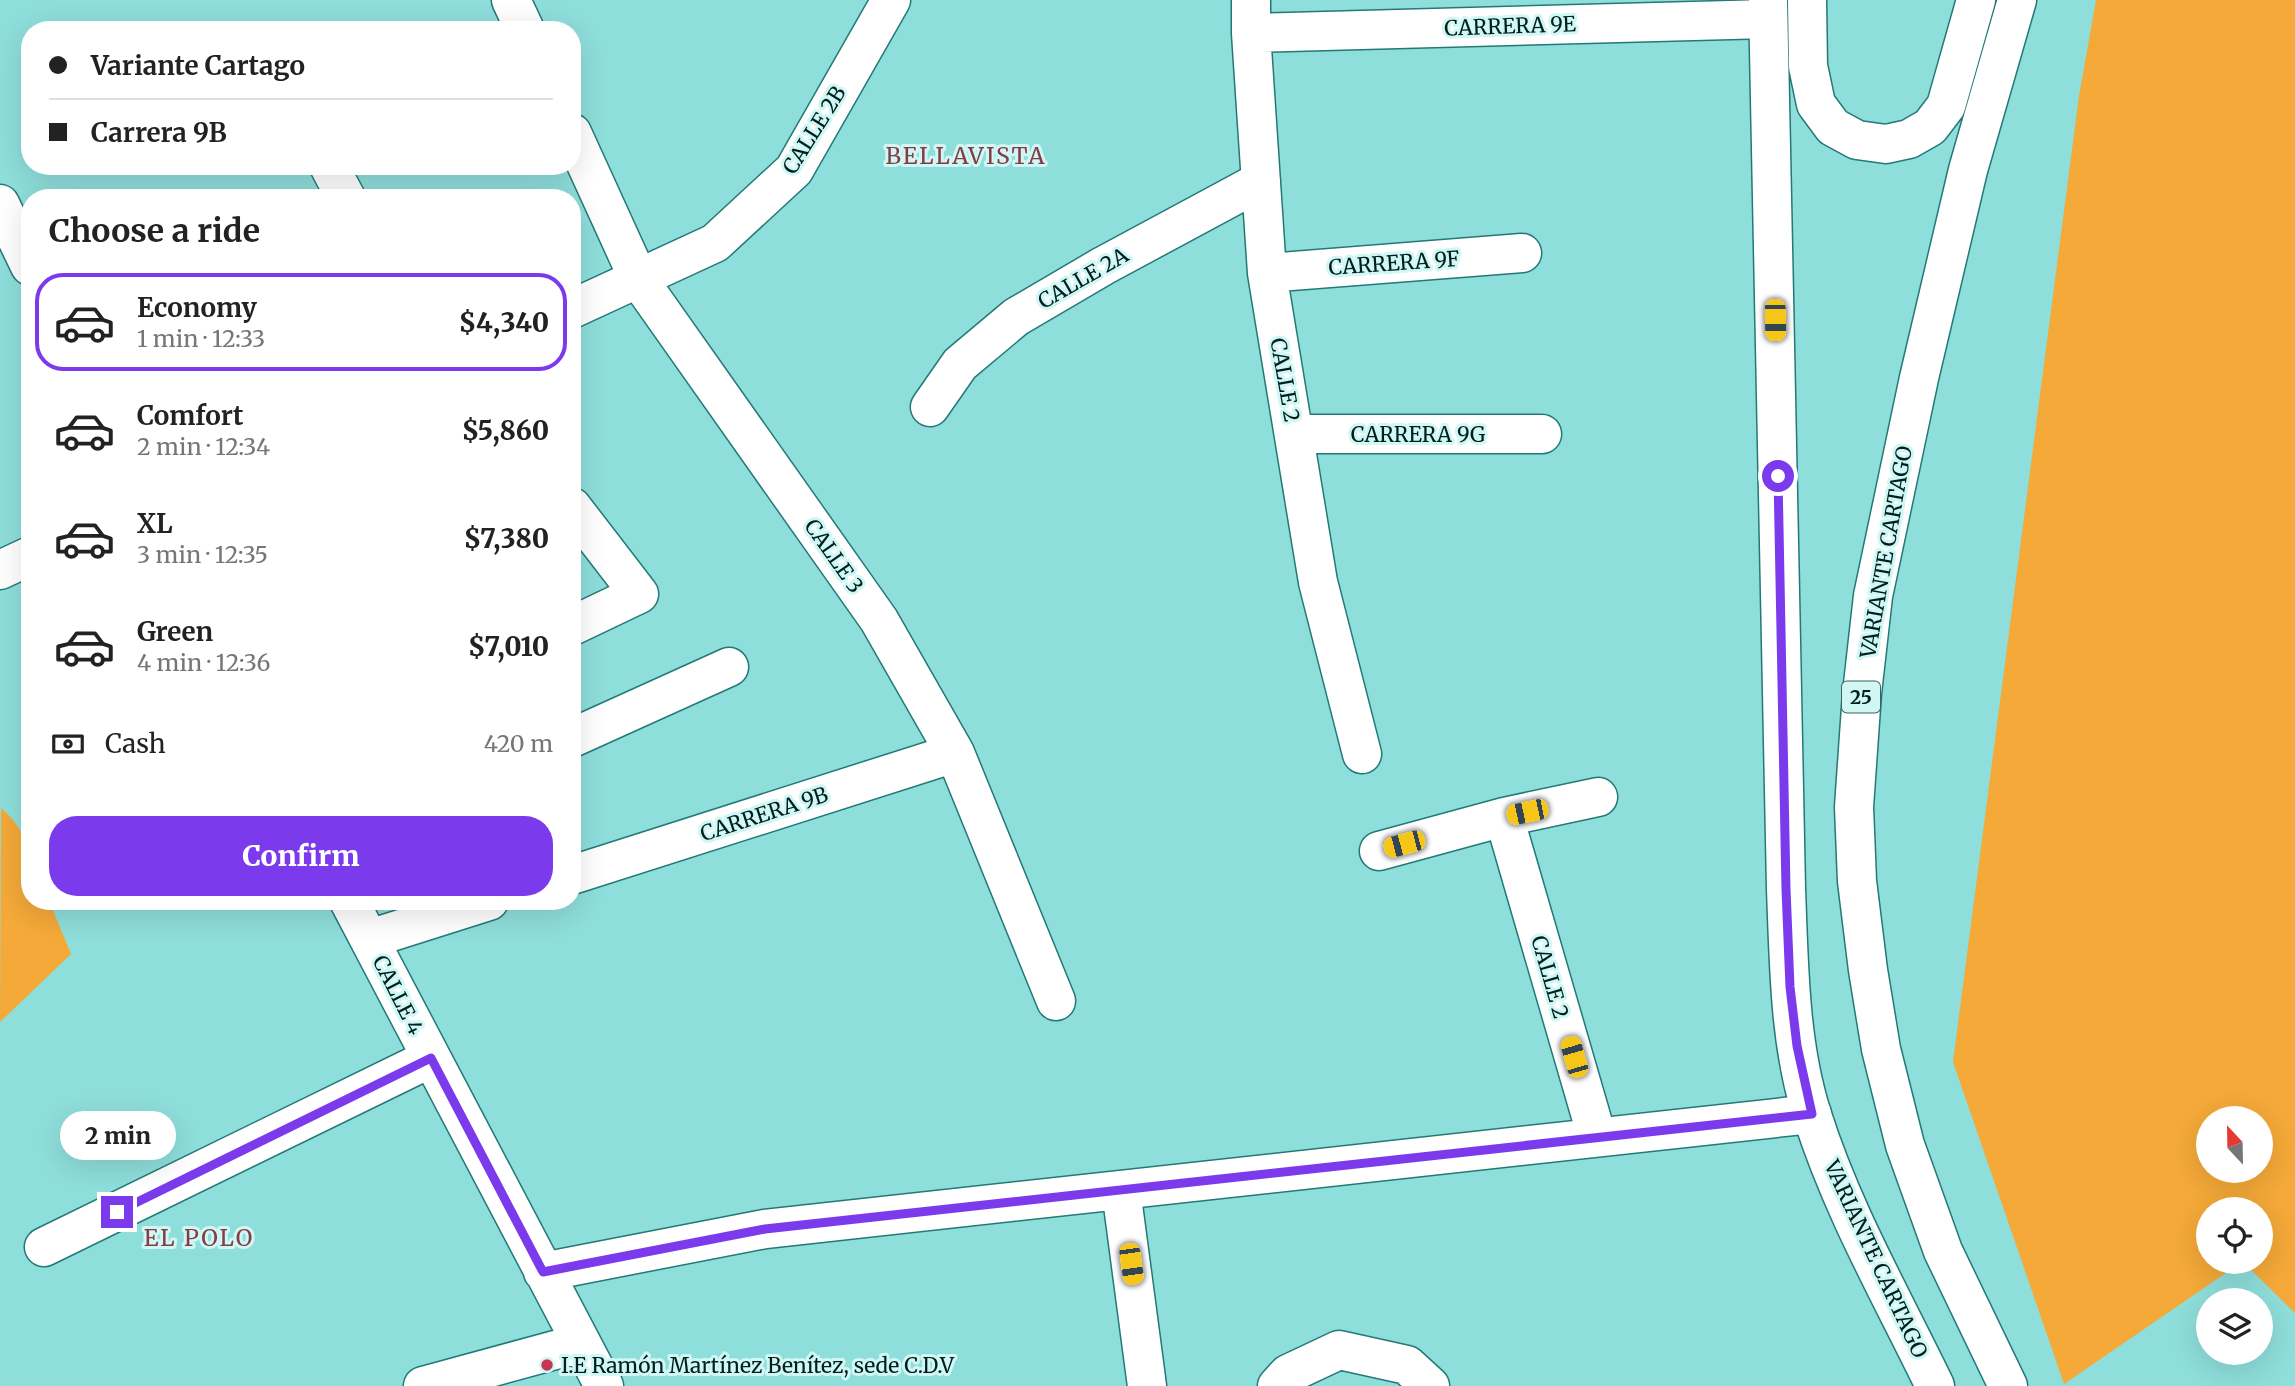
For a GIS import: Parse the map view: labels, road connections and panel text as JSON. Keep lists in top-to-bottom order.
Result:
{
  "streets": {
    "main road": [
      "CARRERA 9E",
      "CALLE 2B",
      "CARRERA 9F",
      "CALLE 2A",
      "CALLE 2",
      "CARRERA 9G",
      "VARIANTE CARTAGO",
      "CALLE 3",
      "25",
      "CARRERA 9B",
      "CALLE 4"
    ]
  },
  "crossings": [
    ["CARRERA 9E", "CALLE 2"],
    ["CARRERA 9E", "VARIANTE CARTAGO"],
    ["CALLE 2B", "CALLE 3"],
    ["CARRERA 9F", "CALLE 2"],
    ["CALLE 2A", "CALLE 2"],
    ["CALLE 2", "CARRERA 9G"],
    ["CALLE 3", "CARRERA 9B"]
  ],
  "districts": ["BELLAVISTA", "EL POLO"],
  "places": ["I.E Ramón Martínez Benítez, sede C.D.V"],
  "north": "top",
  "page": {
    "banner": ["Variante Cartago", "Carrera 9B"],
    "heading": "Choose a ride",
    "list": [
      {
        "name": "Economy",
        "note": "1 min · 12:33",
        "value": "$4,340"
      },
      {
        "name": "Comfort",
        "note": "2 min · 12:34",
        "value": "$5,860"
      },
      {
        "name": "XL",
        "note": "3 min · 12:35",
        "value": "$7,380"
      },
      {
        "name": "Green",
        "note": "4 min · 12:36",
        "value": "$7,010"
      }
    ],
    "pay": ["Cash", "420 m"],
    "buttons": "Confirm",
    "bubble": "2 min"
  }
}
